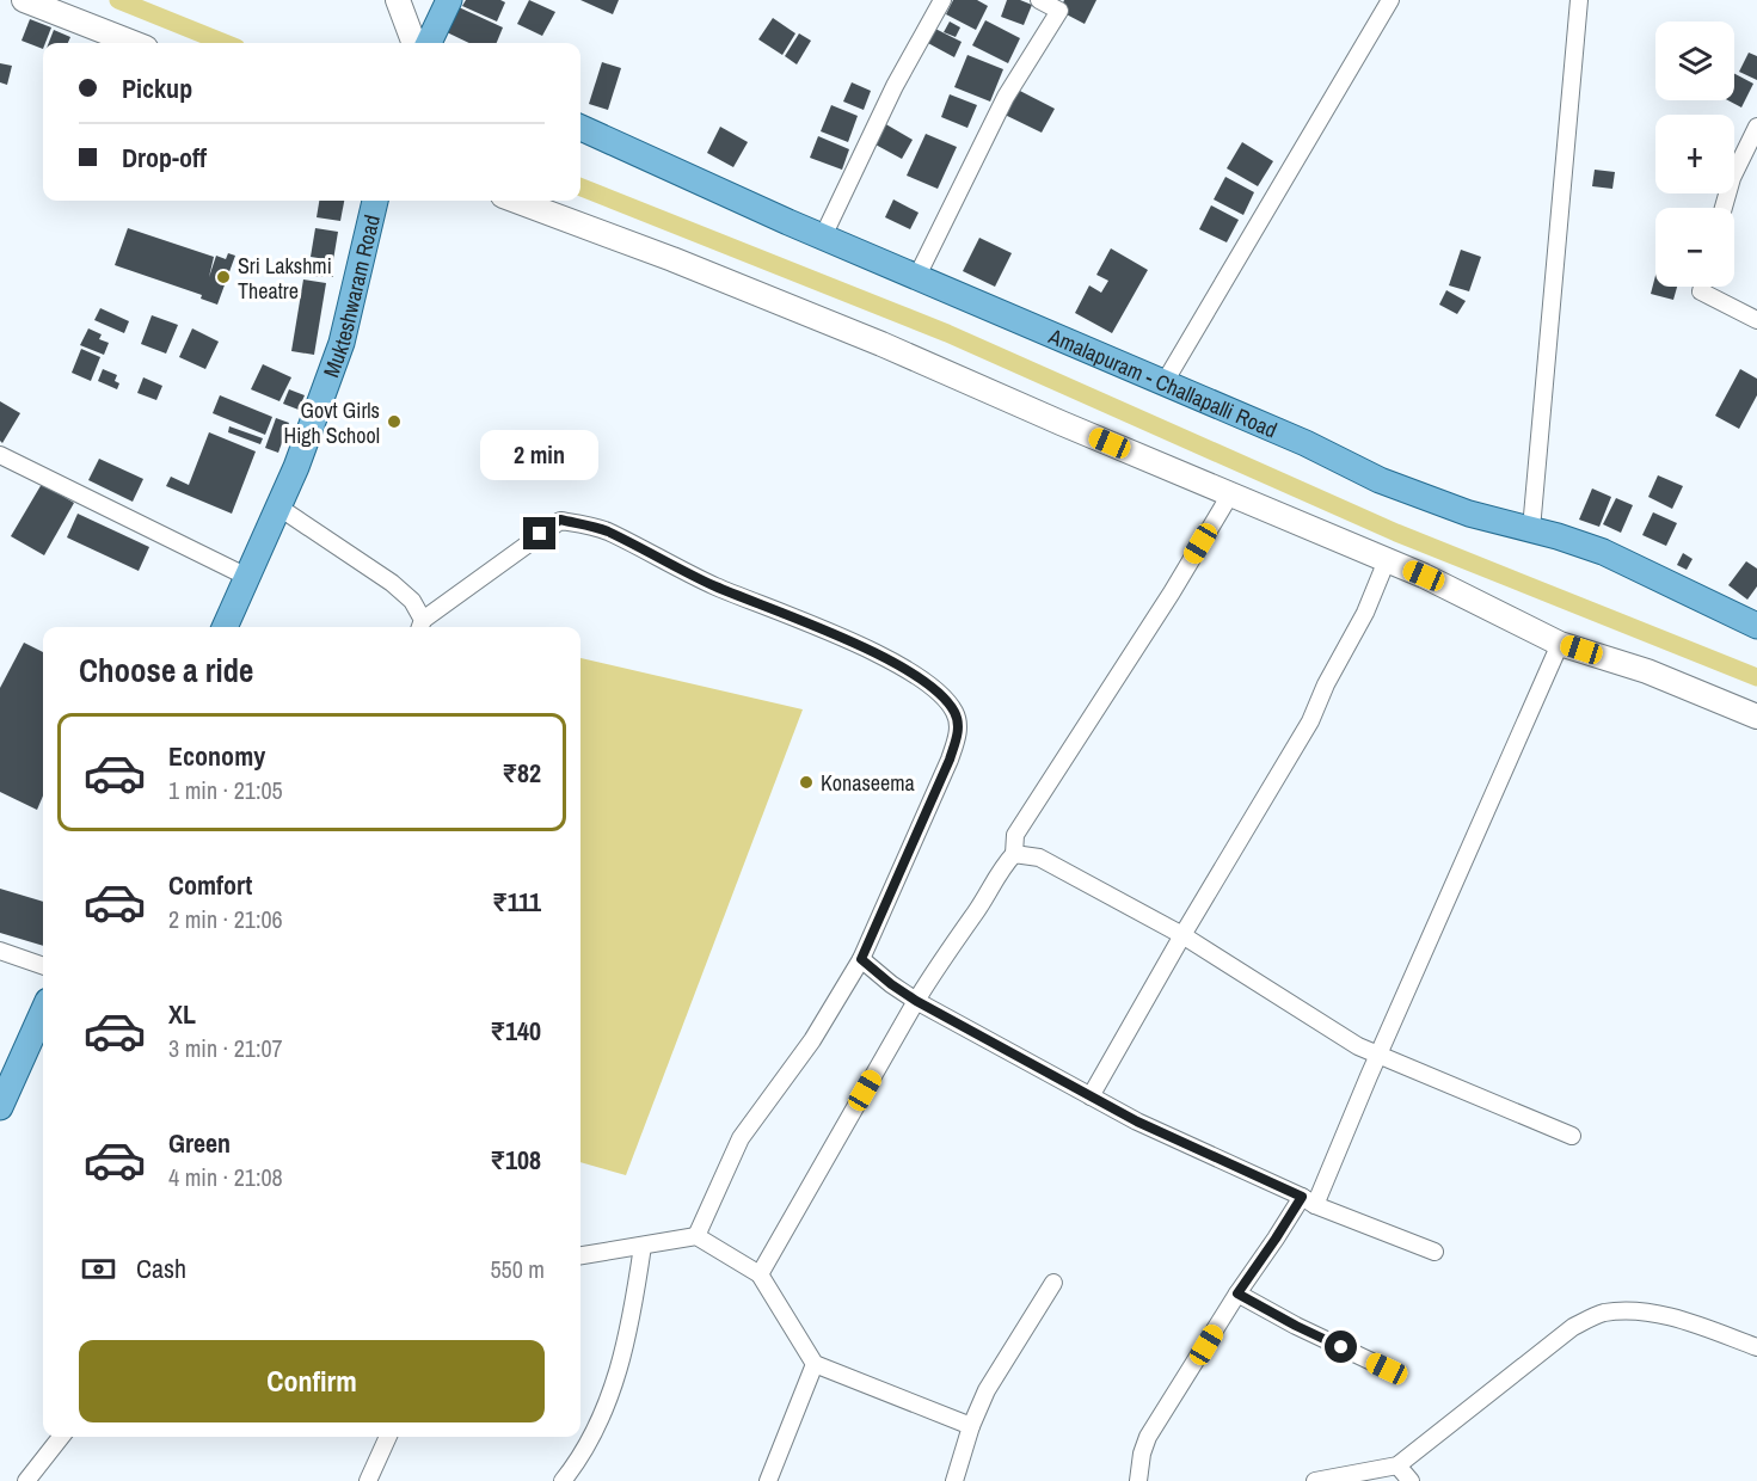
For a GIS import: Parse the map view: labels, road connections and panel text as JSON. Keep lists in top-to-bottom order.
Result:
{
  "streets": {
    "main road": ["Mukteshwaram Road", "Amalapuram - Challapalli Road"]
  },
  "places": ["Sri Lakshmi Theatre", "Govt Girls High School", "Konaseema"],
  "page": {
    "map_buttons": ["+", "−"],
    "banner": ["Pickup", "Drop-off"],
    "bubble": "2 min",
    "heading": "Choose a ride",
    "list": [
      {
        "name": "Economy",
        "note": "1 min · 21:05",
        "value": "₹82"
      },
      {
        "name": "Comfort",
        "note": "2 min · 21:06",
        "value": "₹111"
      },
      {
        "name": "XL",
        "note": "3 min · 21:07",
        "value": "₹140"
      },
      {
        "name": "Green",
        "note": "4 min · 21:08",
        "value": "₹108"
      }
    ],
    "pay": ["Cash", "550 m"],
    "buttons": "Confirm"
  }
}
